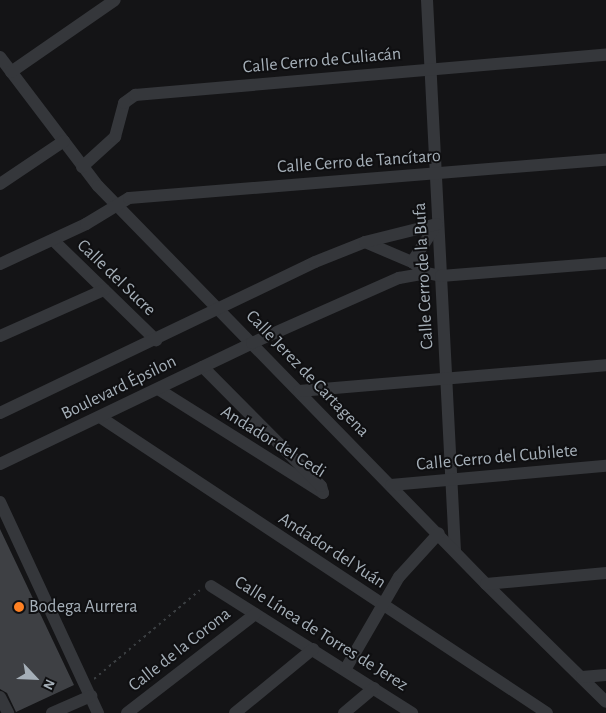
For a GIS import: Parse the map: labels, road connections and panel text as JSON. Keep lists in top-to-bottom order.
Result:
{
  "streets": {
    "street": [
      "Calle Cerro de Culiacán",
      "Calle Cerro de Tancítaro",
      "Calle Cerro de la Bufa",
      "Calle del Sucre",
      "Calle Jerez de Cartagena",
      "Boulevard Épsilon",
      "Andador del Cedi",
      "Calle Cerro del Cubilete",
      "Andador del Yuán",
      "Calle Línea de Torres de Jerez",
      "Calle de la Corona"
    ]
  },
  "crossings": [
    ["Calle Cerro de Culiacán", "Calle Cerro de la Bufa"],
    ["Calle Cerro de Culiacán", "Calle Jerez de Cartagena"],
    ["Calle Cerro de Tancítaro", "Calle Cerro de la Bufa"],
    ["Calle Cerro de Tancítaro", "Calle del Sucre"],
    ["Calle Cerro de Tancítaro", "Calle Jerez de Cartagena"],
    ["Calle Cerro de la Bufa", "Calle Jerez de Cartagena"],
    ["Calle Cerro de la Bufa", "Boulevard Épsilon"],
    ["Calle Cerro de la Bufa", "Calle Cerro del Cubilete"],
    ["Calle del Sucre", "Boulevard Épsilon"],
    ["Calle Jerez de Cartagena", "Boulevard Épsilon"],
    ["Calle Jerez de Cartagena", "Calle Cerro del Cubilete"],
    ["Boulevard Épsilon", "Andador del Cedi"],
    ["Boulevard Épsilon", "Andador del Yuán"],
    ["Calle Línea de Torres de Jerez", "Calle de la Corona"]
  ],
  "places": ["Bodega Aurrera"],
  "north": "bottom right"
}
